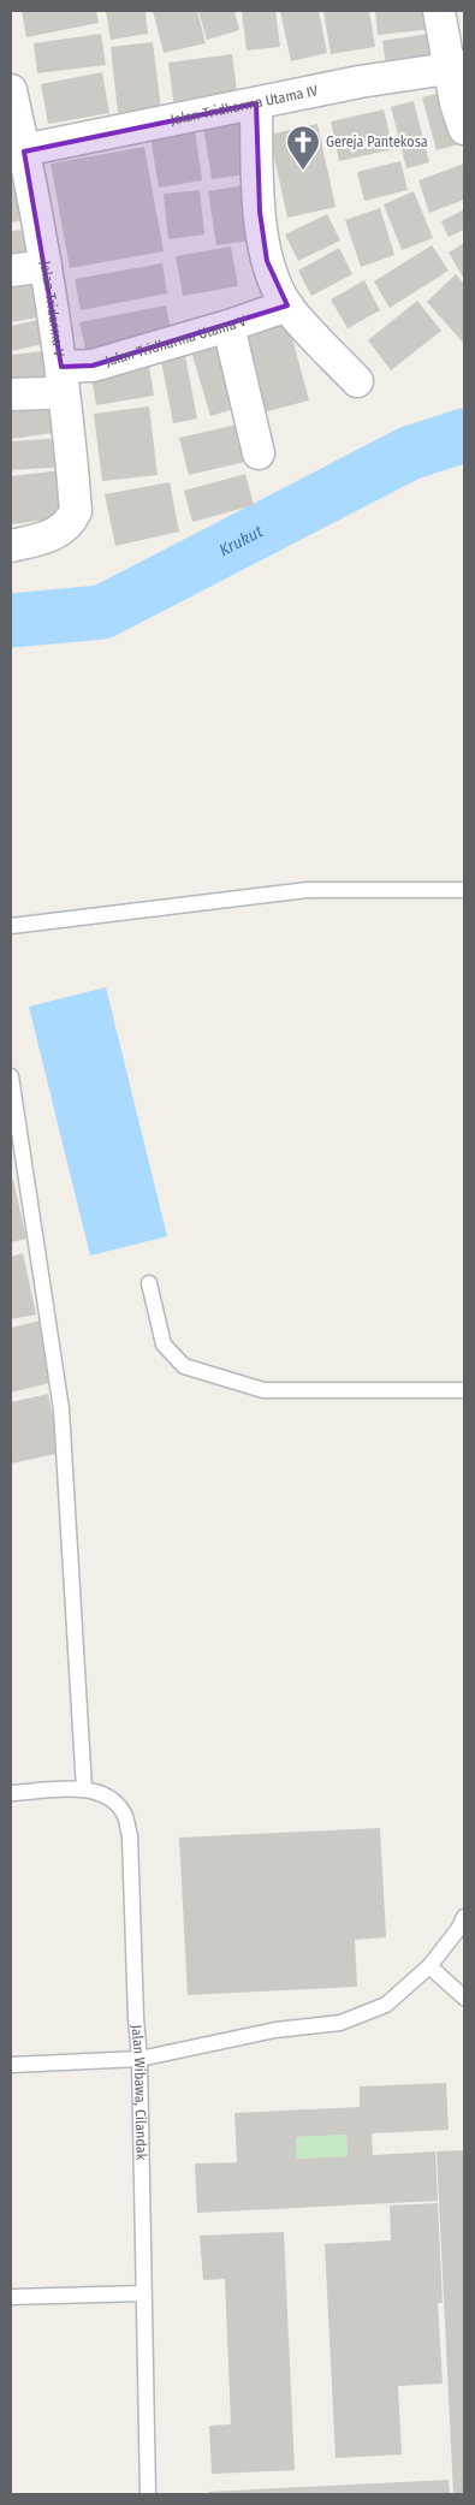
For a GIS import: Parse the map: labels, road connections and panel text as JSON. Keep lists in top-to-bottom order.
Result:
{
  "streets": {
    "street": ["Jalan Tridharma Utama IV", "Jalan Tridarma V", "Jalan Tridharma Utama V"],
    "lane": ["Jalan Wibawa, Cilandak"]
  },
  "crossings": [
    ["Jalan Tridharma Utama IV", "Jalan Tridarma V"],
    ["Jalan Tridarma V", "Jalan Tridharma Utama V"]
  ],
  "water": ["Krukut"],
  "places": {
    "church": ["Gereja Pantekosa"]
  }
}
